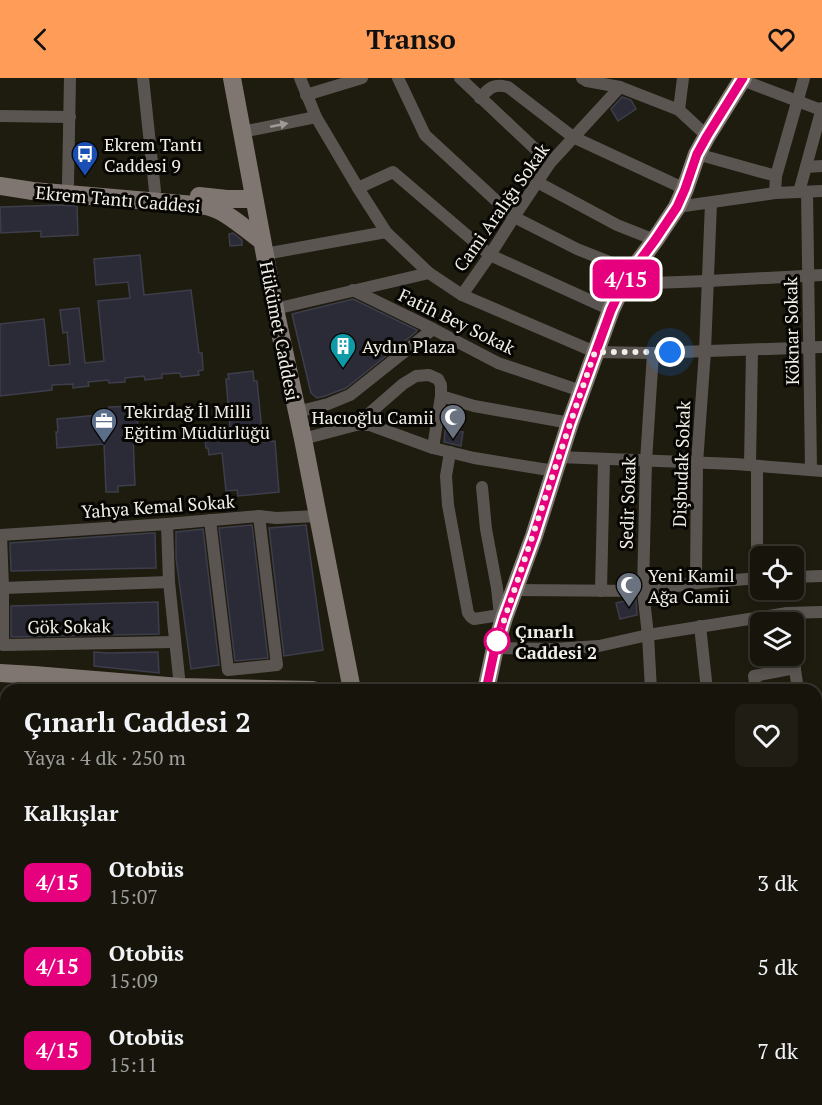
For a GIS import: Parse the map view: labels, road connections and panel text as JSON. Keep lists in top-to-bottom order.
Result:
{
  "streets": {
    "street": [
      "Ekrem Tantı Caddesi",
      "Cami Aralığı Sokak",
      "Fatih Bey Sokak",
      "Hükümet Caddesi",
      "Köknar Sokak",
      "Dişbudak Sokak",
      "Sedir Sokak",
      "Yahya Kemal Sokak",
      "Gök Sokak"
    ]
  },
  "crossings": [
    ["Ekrem Tantı Caddesi", "Hükümet Caddesi"],
    ["Hükümet Caddesi", "Yahya Kemal Sokak"],
    ["Yahya Kemal Sokak", "Gök Sokak"]
  ],
  "places": {
    "bus stop": ["Ekrem Tantı Caddesi 9"],
    "building": ["Aydın Plaza"],
    "mosque": ["Hacıoğlu Camii", "Yeni Kamil Ağa Camii"],
    "office": ["Tekirdağ İl Milli Eğitim Müdürlüğü"],
    "other": ["Çınarlı Caddesi 2"]
  },
  "lines": ["bus line 4/15"],
  "page": {
    "header": "Transo",
    "on_map": "4/15",
    "heading": [
      ["Çınarlı Caddesi 2", "Yaya · 4 dk · 250 m"],
      "Kalkışlar"
    ],
    "list": [
      {
        "mark": "4/15",
        "name": "Otobüs",
        "note": "15:07",
        "value": "3 dk"
      },
      {
        "mark": "4/15",
        "name": "Otobüs",
        "note": "15:09",
        "value": "5 dk"
      },
      {
        "mark": "4/15",
        "name": "Otobüs",
        "note": "15:11",
        "value": "7 dk"
      }
    ]
  }
}
